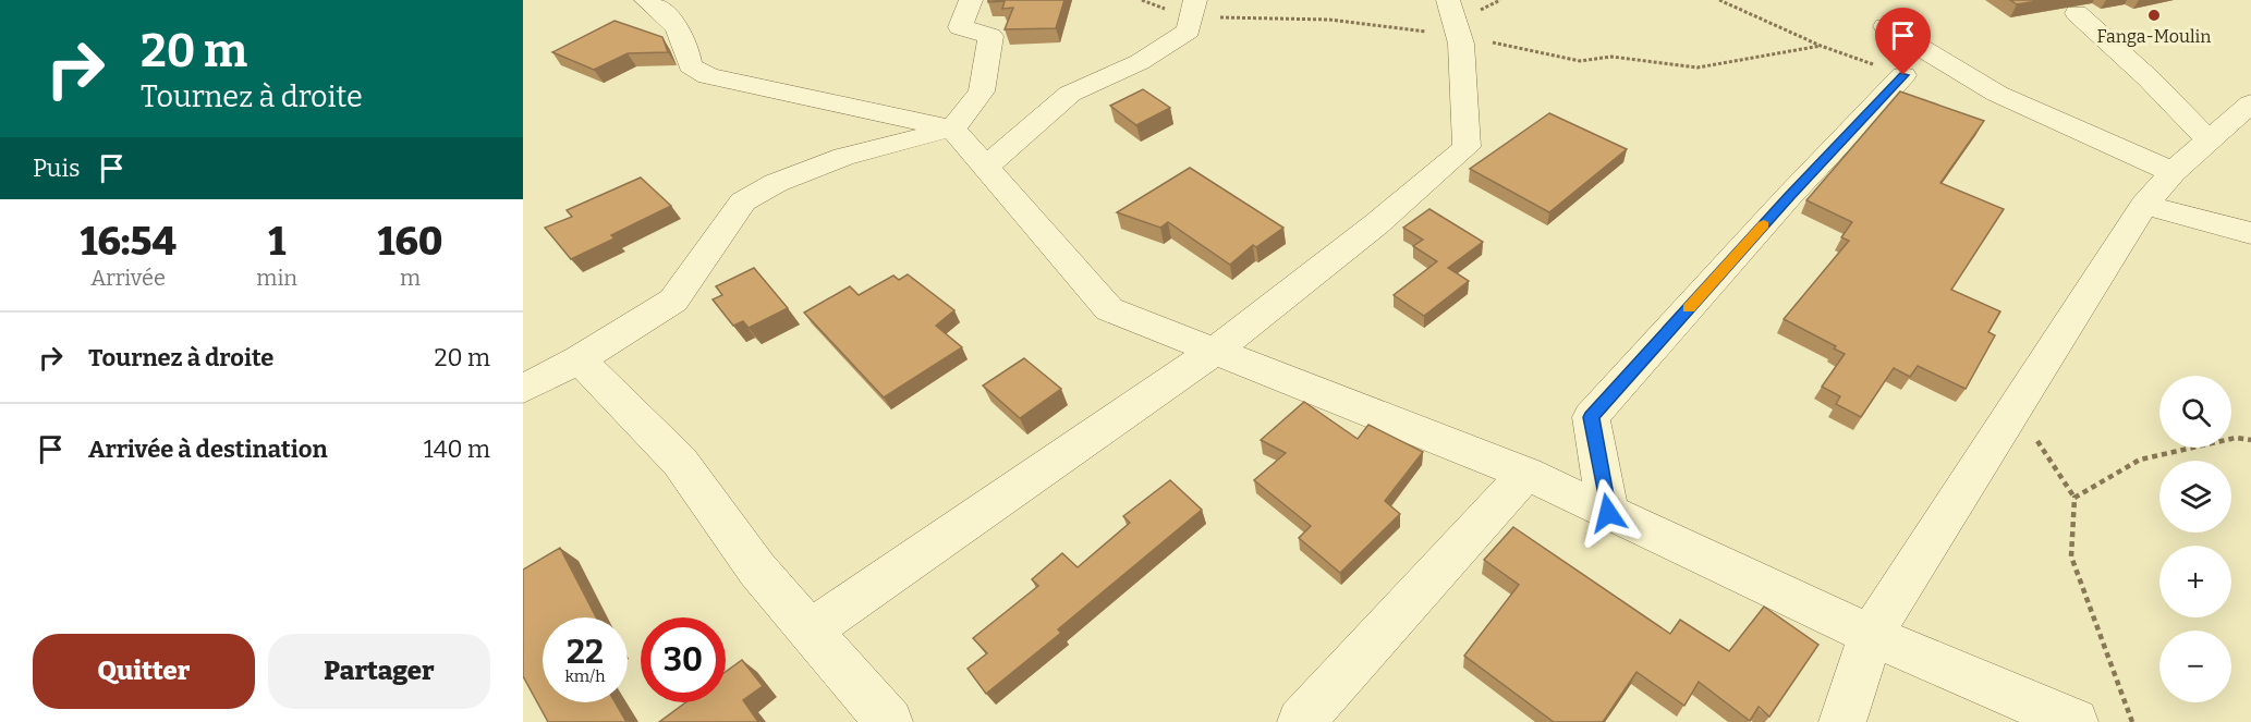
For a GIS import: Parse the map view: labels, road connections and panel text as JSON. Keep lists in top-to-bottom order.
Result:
{
  "places": ["Fanga-Moulin"],
  "page": {
    "turn": ["20 m", "Tournez à droite"],
    "then": "Puis",
    "eta": [
      "16:54",
      "Arrivée",
      "1",
      "min",
      "160",
      "m"
    ],
    "list": [
      {
        "name": "Tournez à droite",
        "value": "20 m"
      },
      {
        "name": "Arrivée à destination",
        "value": "140 m"
      }
    ],
    "map_buttons": ["+", "−"],
    "speed": "22 km/h",
    "limit": "30",
    "buttons": ["Quitter", "Partager"]
  }
}
